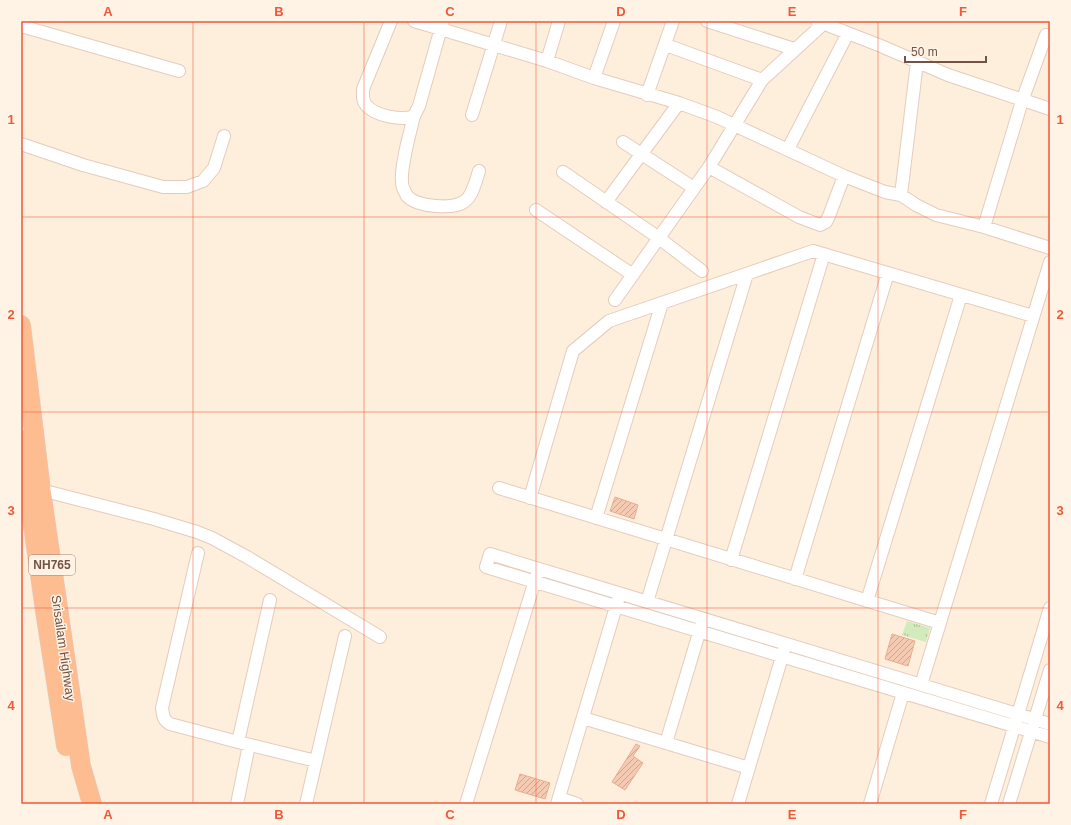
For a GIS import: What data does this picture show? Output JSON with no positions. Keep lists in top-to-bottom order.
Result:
{
  "streets": {
    "highway": ["NH765", "Srisailam Highway"]
  },
  "scale_bar": "50 m",
  "grid": {
    "columns": [
      "A",
      "B",
      "C",
      "D",
      "E",
      "F"
    ],
    "rows": [
      "1",
      "2",
      "3",
      "4"
    ]
  }
}
